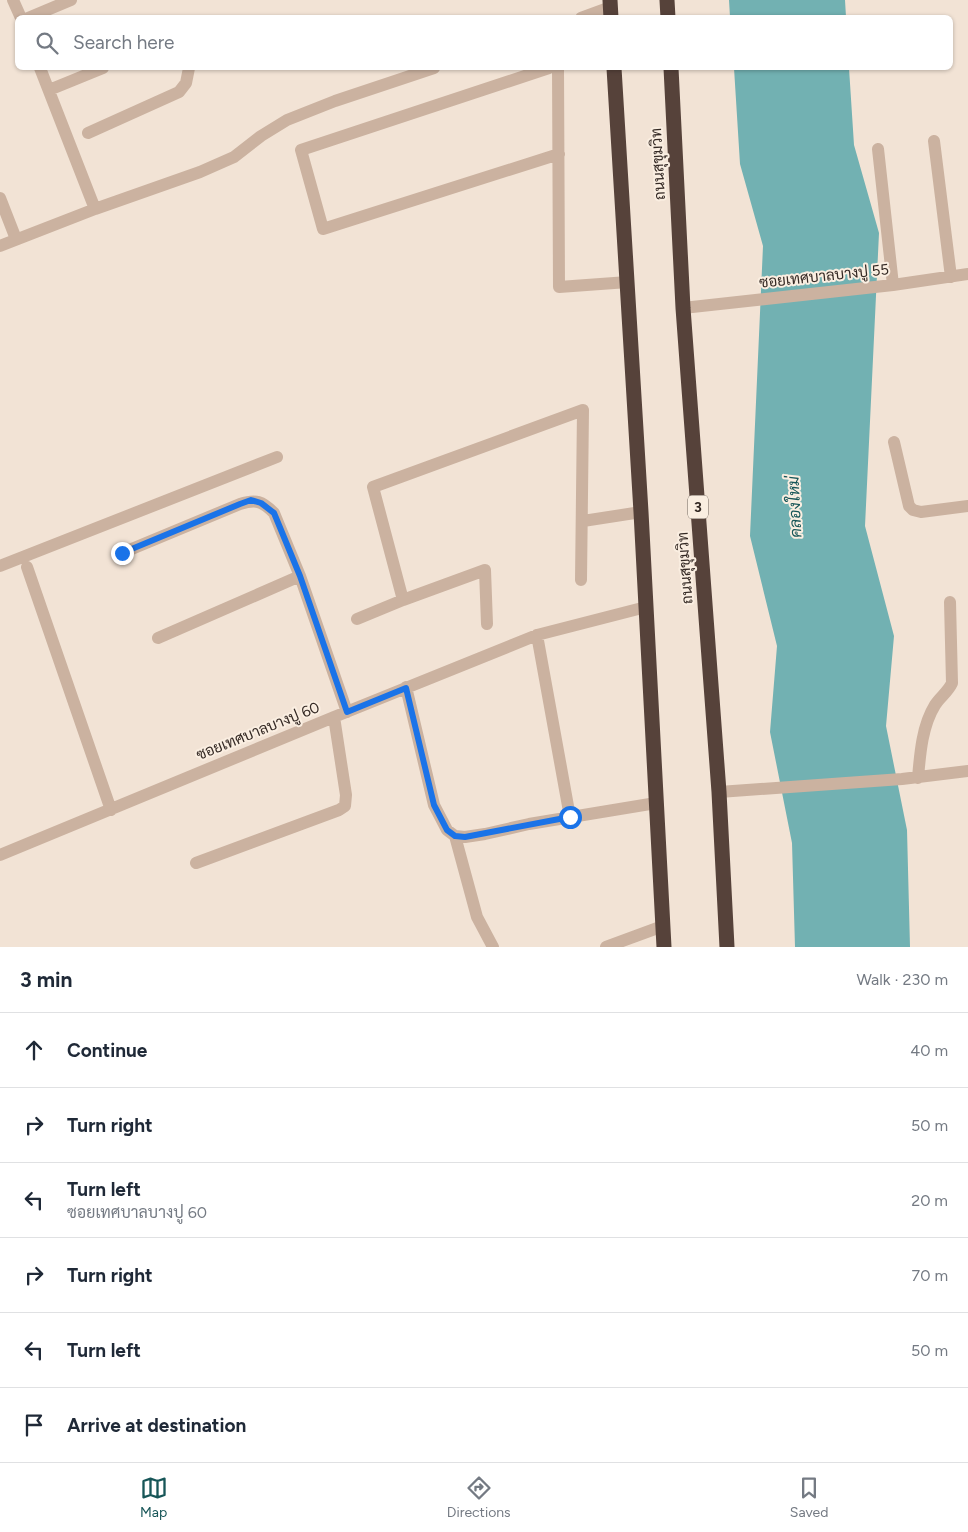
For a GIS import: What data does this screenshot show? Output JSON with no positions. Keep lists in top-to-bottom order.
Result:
{
  "streets": {
    "highway": ["ถนนสุขุมวิท", "3"],
    "street": ["ซอยเทศบาลบางปู 55", "ซอยเทศบาลบางปู 60"]
  },
  "crossings": [
    ["ถนนสุขุมวิท", "ซอยเทศบาลบางปู 55"]
  ],
  "water": ["คลองใหม่"],
  "page": {
    "search": "Search here",
    "heading": ["3 min", "Walk · 230 m"],
    "list": [
      ["Continue", "40 m"],
      ["Turn right", "50 m"],
      ["Turn left", "ซอยเทศบาลบางปู 60", "20 m"],
      ["Turn right", "70 m"],
      ["Turn left", "50 m"],
      "Arrive at destination"
    ],
    "nav": ["Map", "Directions", "Saved"]
  }
}
